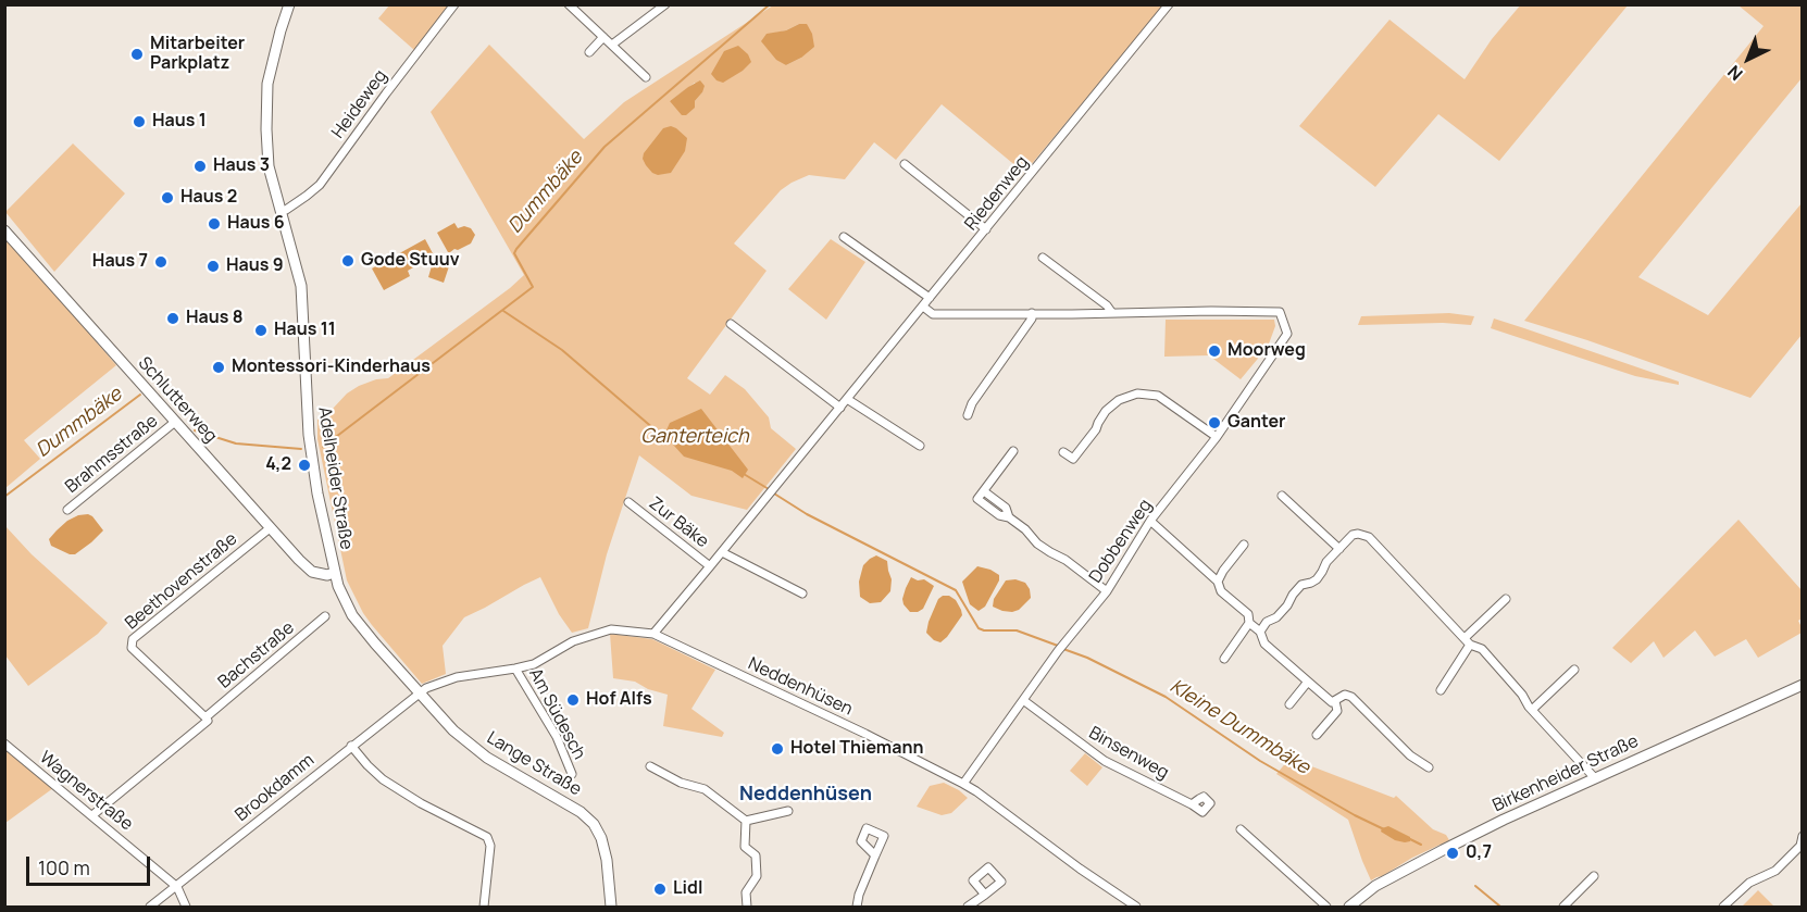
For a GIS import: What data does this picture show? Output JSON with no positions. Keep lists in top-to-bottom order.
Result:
{
  "streets": {
    "street": [
      "Heideweg",
      "Riedenweg",
      "Schlutterweg",
      "Brahmsstraße",
      "Adelheider Straße",
      "Zur Bäke",
      "Dobbenweg",
      "Beethovenstraße",
      "Bachstraße",
      "Neddenhüsen",
      "Am Südesch",
      "Binsenweg",
      "Lange Straße",
      "Birkenheider Straße",
      "Brookdamm",
      "Wagnerstraße"
    ]
  },
  "crossings": [
    ["Heideweg", "Adelheider Straße"],
    ["Riedenweg", "Zur Bäke"],
    ["Riedenweg", "Neddenhüsen"],
    ["Schlutterweg", "Brahmsstraße"],
    ["Schlutterweg", "Adelheider Straße"],
    ["Schlutterweg", "Beethovenstraße"],
    ["Schlutterweg", "Lange Straße"],
    ["Adelheider Straße", "Lange Straße"],
    ["Dobbenweg", "Neddenhüsen"],
    ["Dobbenweg", "Binsenweg"],
    ["Beethovenstraße", "Bachstraße"],
    ["Neddenhüsen", "Am Südesch"],
    ["Neddenhüsen", "Lange Straße"],
    ["Neddenhüsen", "Brookdamm"],
    ["Lange Straße", "Brookdamm"],
    ["Brookdamm", "Wagnerstraße"]
  ],
  "districts": ["Neddenhüsen"],
  "water": ["Dummbäke", "Ganterteich", "Kleine Dummbäke"],
  "places": [
    "Mitarbeiter Parkplatz",
    "Haus 1",
    "Haus 3",
    "Haus 2",
    "Haus 6",
    "Gode Stuuv",
    "Haus 7",
    "Haus 9",
    "Haus 8",
    "Haus 11",
    "Moorweg",
    "Montessori-Kinderhaus",
    "Ganter",
    "4,2",
    "Hof Alfs",
    "Hotel Thiemann",
    "0,7",
    "Lidl"
  ],
  "scale_bar": "100 m",
  "north": "bottom left"
}
